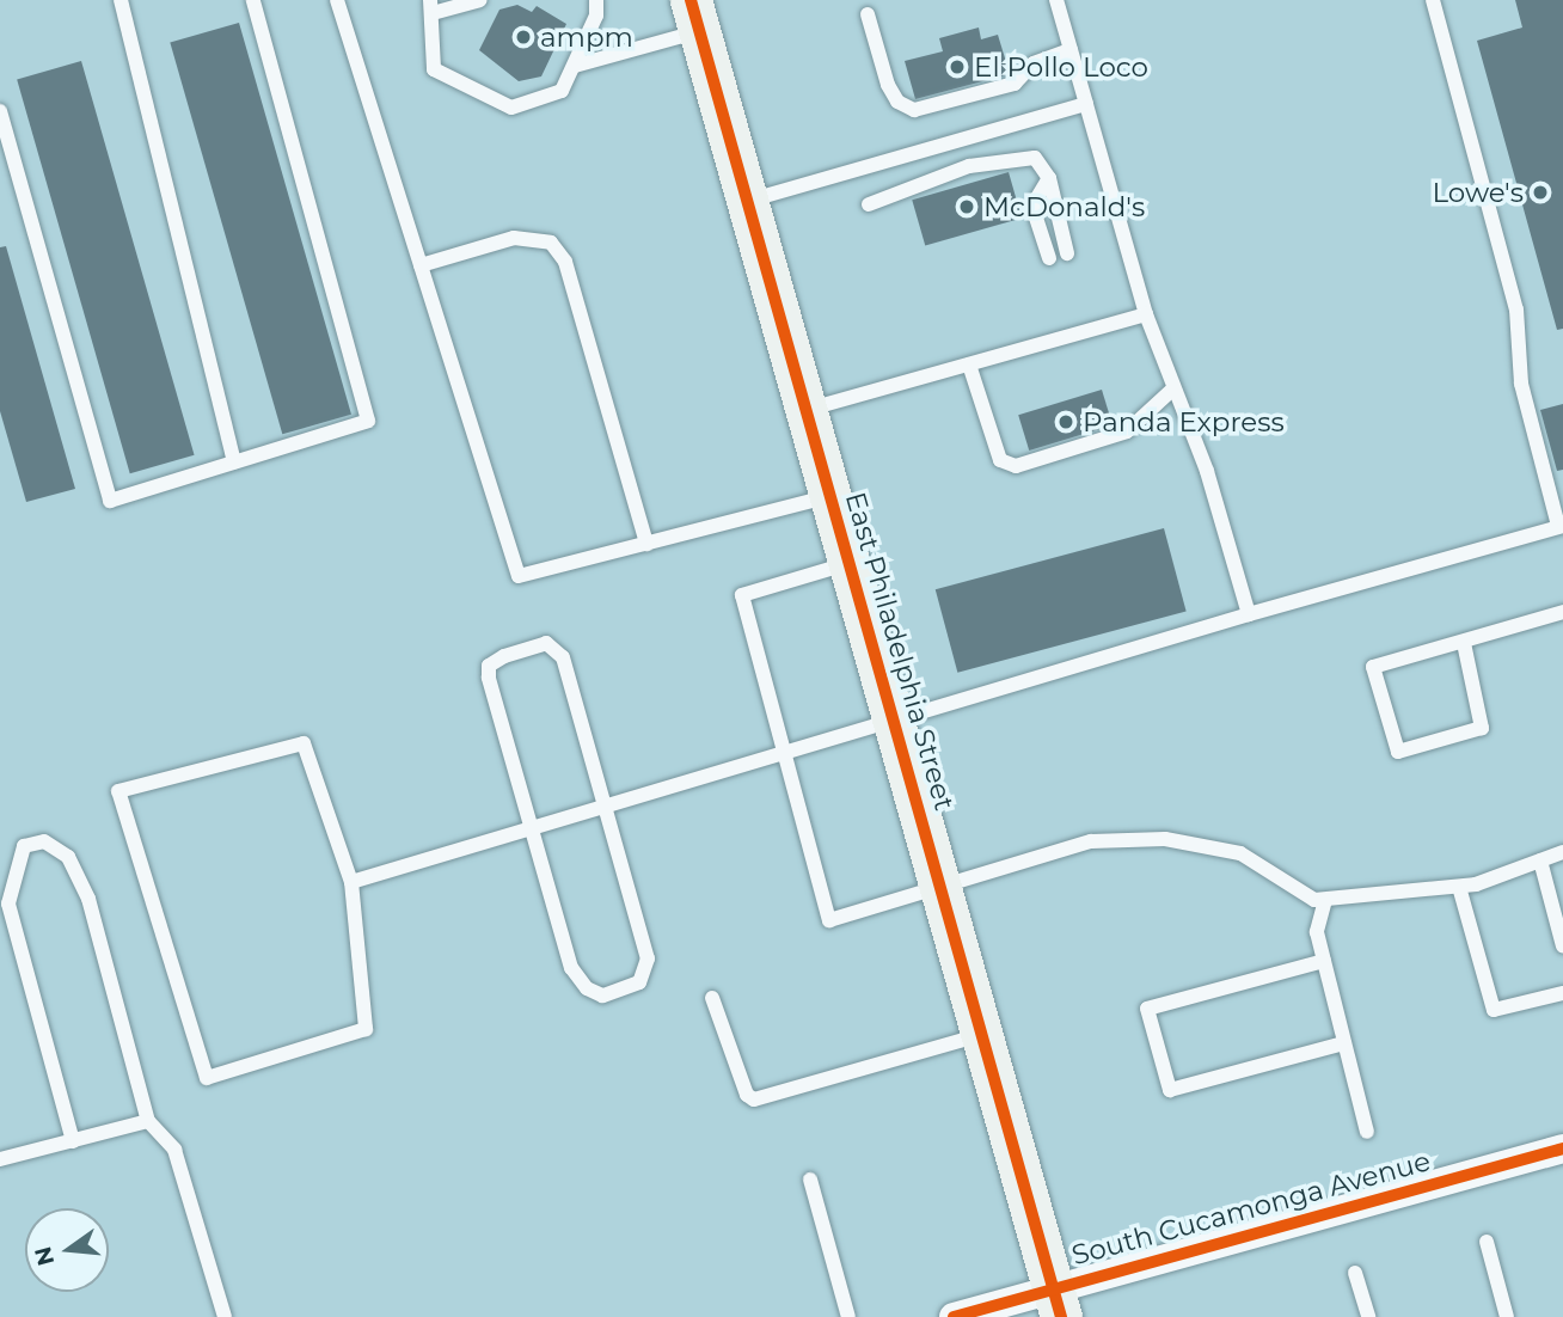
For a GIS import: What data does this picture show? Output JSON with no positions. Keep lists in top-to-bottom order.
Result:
{
  "streets": {
    "street": ["East Philadelphia Street", "South Cucamonga Avenue"]
  },
  "crossings": [
    ["East Philadelphia Street", "South Cucamonga Avenue"]
  ],
  "places": [
    "ampm",
    "El Pollo Loco",
    "Lowe's",
    "McDonald's",
    "Panda Express"
  ],
  "north": "left"
}
